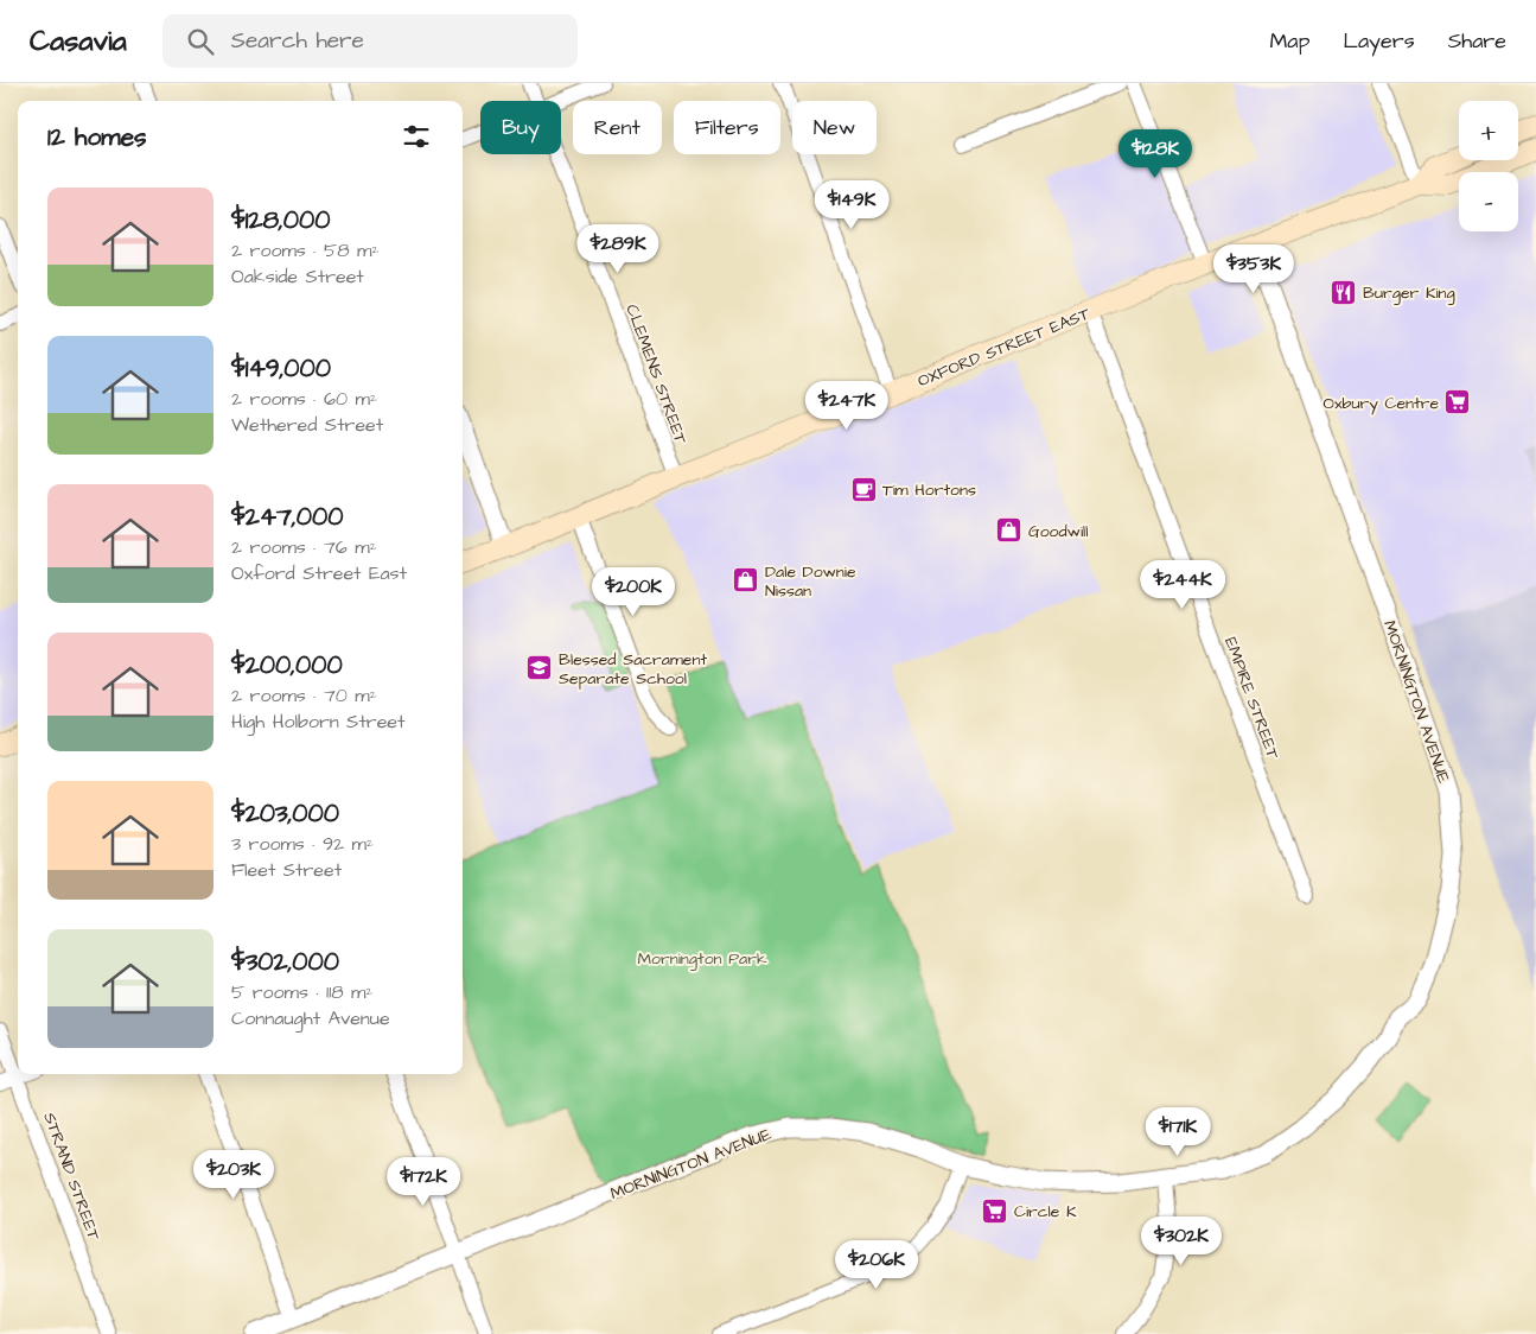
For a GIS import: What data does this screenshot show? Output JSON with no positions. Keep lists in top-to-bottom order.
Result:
{
  "streets": {
    "main road": ["OXFORD STREET EAST"],
    "street": [
      "CLEMENS STREET",
      "EMPIRE STREET",
      "MORNINGTON AVENUE",
      "STRAND STREET"
    ]
  },
  "crossings": [
    ["OXFORD STREET EAST", "CLEMENS STREET"],
    ["OXFORD STREET EAST", "EMPIRE STREET"],
    ["OXFORD STREET EAST", "MORNINGTON AVENUE"]
  ],
  "parks": ["Mornington Park"],
  "places": {
    "restaurant": ["Burger King"],
    "supermarket": ["Oxbury Centre", "Circle K"],
    "cafe": ["Tim Hortons"],
    "shop": ["Goodwill", "Dale Downie Nissan"],
    "school or university": ["Blessed Sacrament Separate School"]
  },
  "page": {
    "header": "Casavia",
    "search": "Search here",
    "nav": ["Map", "Layers", "Share"],
    "map_buttons": ["+", "−"],
    "chip": [
      "Buy",
      "Rent",
      "Filters",
      "New"
    ],
    "heading": "12 homes",
    "price": [
      "$128K",
      "$149K",
      "$289K",
      "$353K",
      "$247K",
      "$244K",
      "$200K",
      "$171K",
      "$203K",
      "$172K",
      "$302K",
      "$206K"
    ],
    "list": [
      {
        "name": "$128,000",
        "note": "2 rooms · 58 m² · Oakside Street"
      },
      {
        "name": "$149,000",
        "note": "2 rooms · 60 m² · Wethered Street"
      },
      {
        "name": "$247,000",
        "note": "2 rooms · 76 m² · Oxford Street East"
      },
      {
        "name": "$200,000",
        "note": "2 rooms · 70 m² · High Holborn Street"
      },
      {
        "name": "$203,000",
        "note": "3 rooms · 92 m² · Fleet Street"
      },
      {
        "name": "$302,000",
        "note": "5 rooms · 118 m² · Connaught Avenue"
      }
    ]
  }
}
